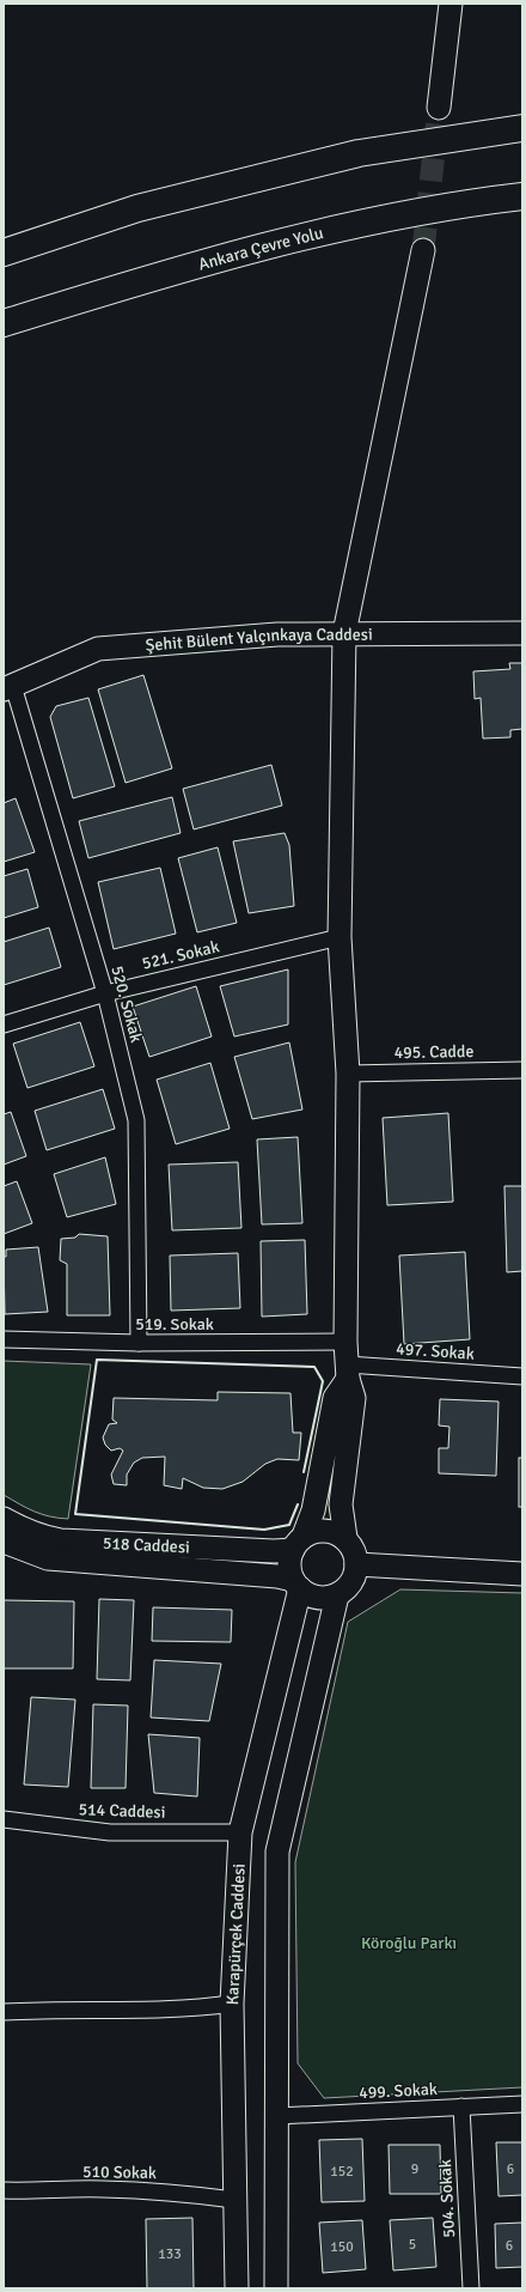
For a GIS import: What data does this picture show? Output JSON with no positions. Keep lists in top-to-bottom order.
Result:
{
  "streets": {
    "highway": ["Ankara Çevre Yolu"],
    "main road": ["Şehit Bülent Yalçınkaya Caddesi", "518 Caddesi", "Karapürçek Caddesi"],
    "street": [
      "521. Sokak",
      "520. Sokak",
      "495. Cadde",
      "519. Sokak",
      "497. Sokak",
      "514 Caddesi",
      "499. Sokak",
      "510 Sokak",
      "504. Sokak"
    ]
  },
  "crossings": [
    ["Şehit Bülent Yalçınkaya Caddesi", "520. Sokak"],
    ["521. Sokak", "520. Sokak"],
    ["520. Sokak", "519. Sokak"],
    ["519. Sokak", "497. Sokak"],
    ["518 Caddesi", "Karapürçek Caddesi"],
    ["514 Caddesi", "Karapürçek Caddesi"],
    ["Karapürçek Caddesi", "510 Sokak"],
    ["499. Sokak", "504. Sokak"]
  ],
  "parks": ["Köroğlu Parkı"],
  "house_numbers": [
    "9",
    "6",
    "152",
    "5",
    "6",
    "150",
    "133"
  ]
}
